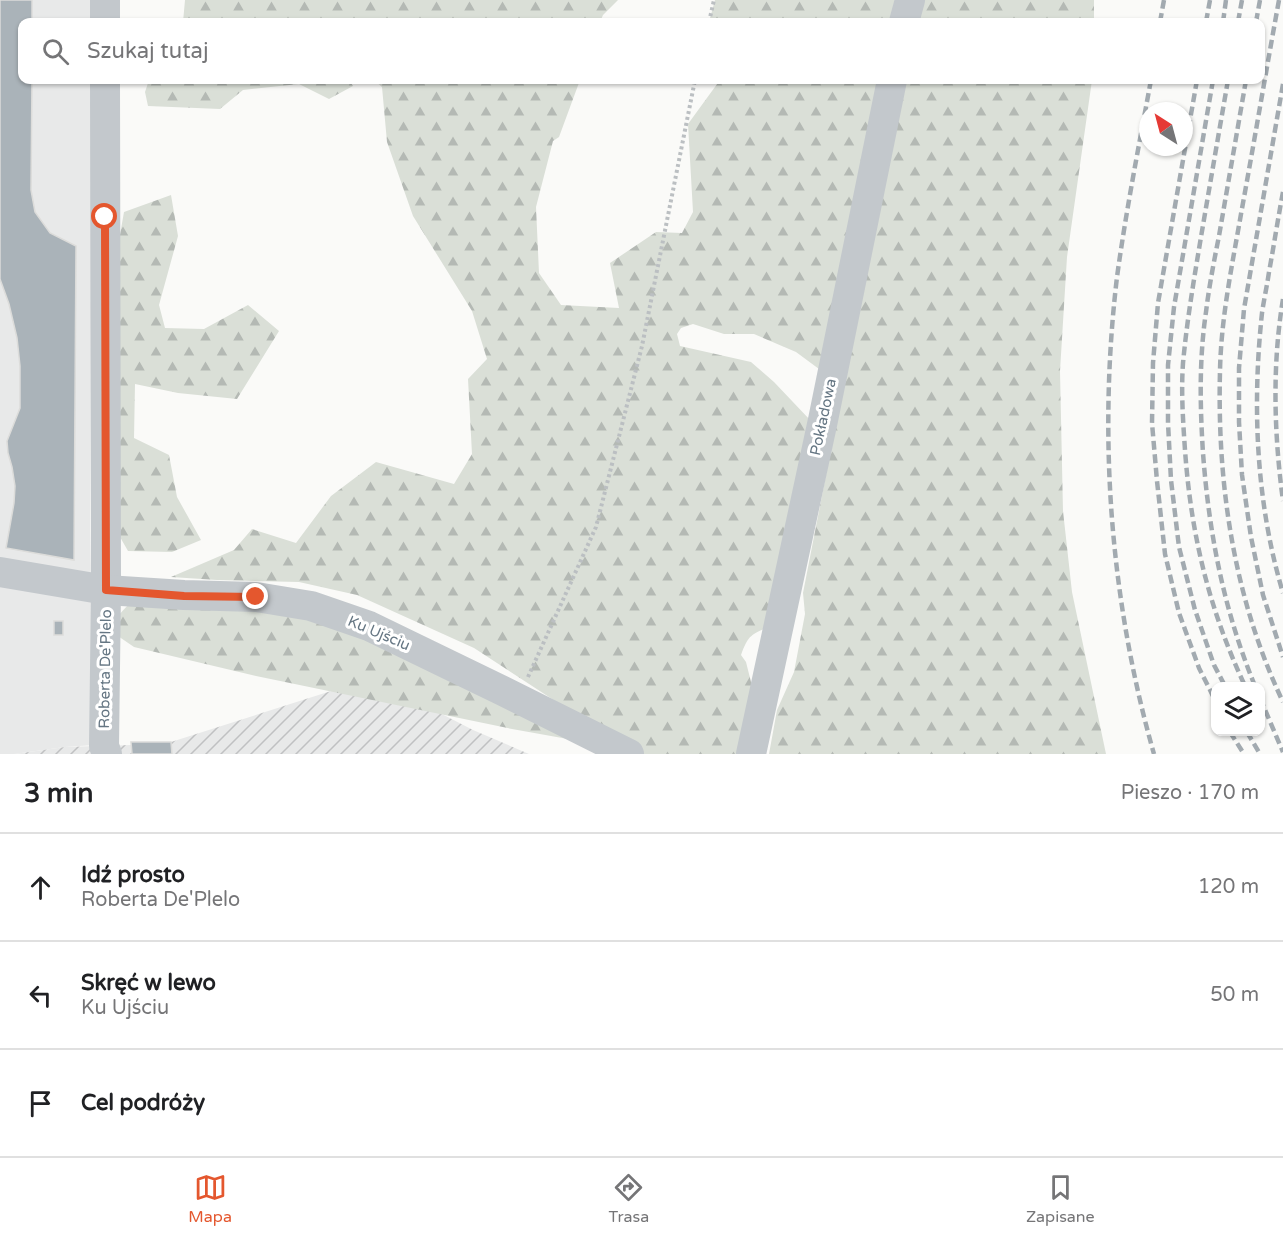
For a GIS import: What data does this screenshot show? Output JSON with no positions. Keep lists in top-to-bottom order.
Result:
{
  "streets": {
    "street": ["Pokładowa", "Ku Ujściu", "Roberta De'Plelo"]
  },
  "crossings": [
    ["Ku Ujściu", "Roberta De'Plelo"]
  ],
  "north": "top left",
  "page": {
    "search": "Szukaj tutaj",
    "heading": ["3 min", "Pieszo · 170 m"],
    "list": [
      ["Idź prosto", "Roberta De'Plelo", "120 m"],
      ["Skręć w lewo", "Ku Ujściu", "50 m"],
      "Cel podróży"
    ],
    "nav": ["Mapa", "Trasa", "Zapisane"]
  }
}
